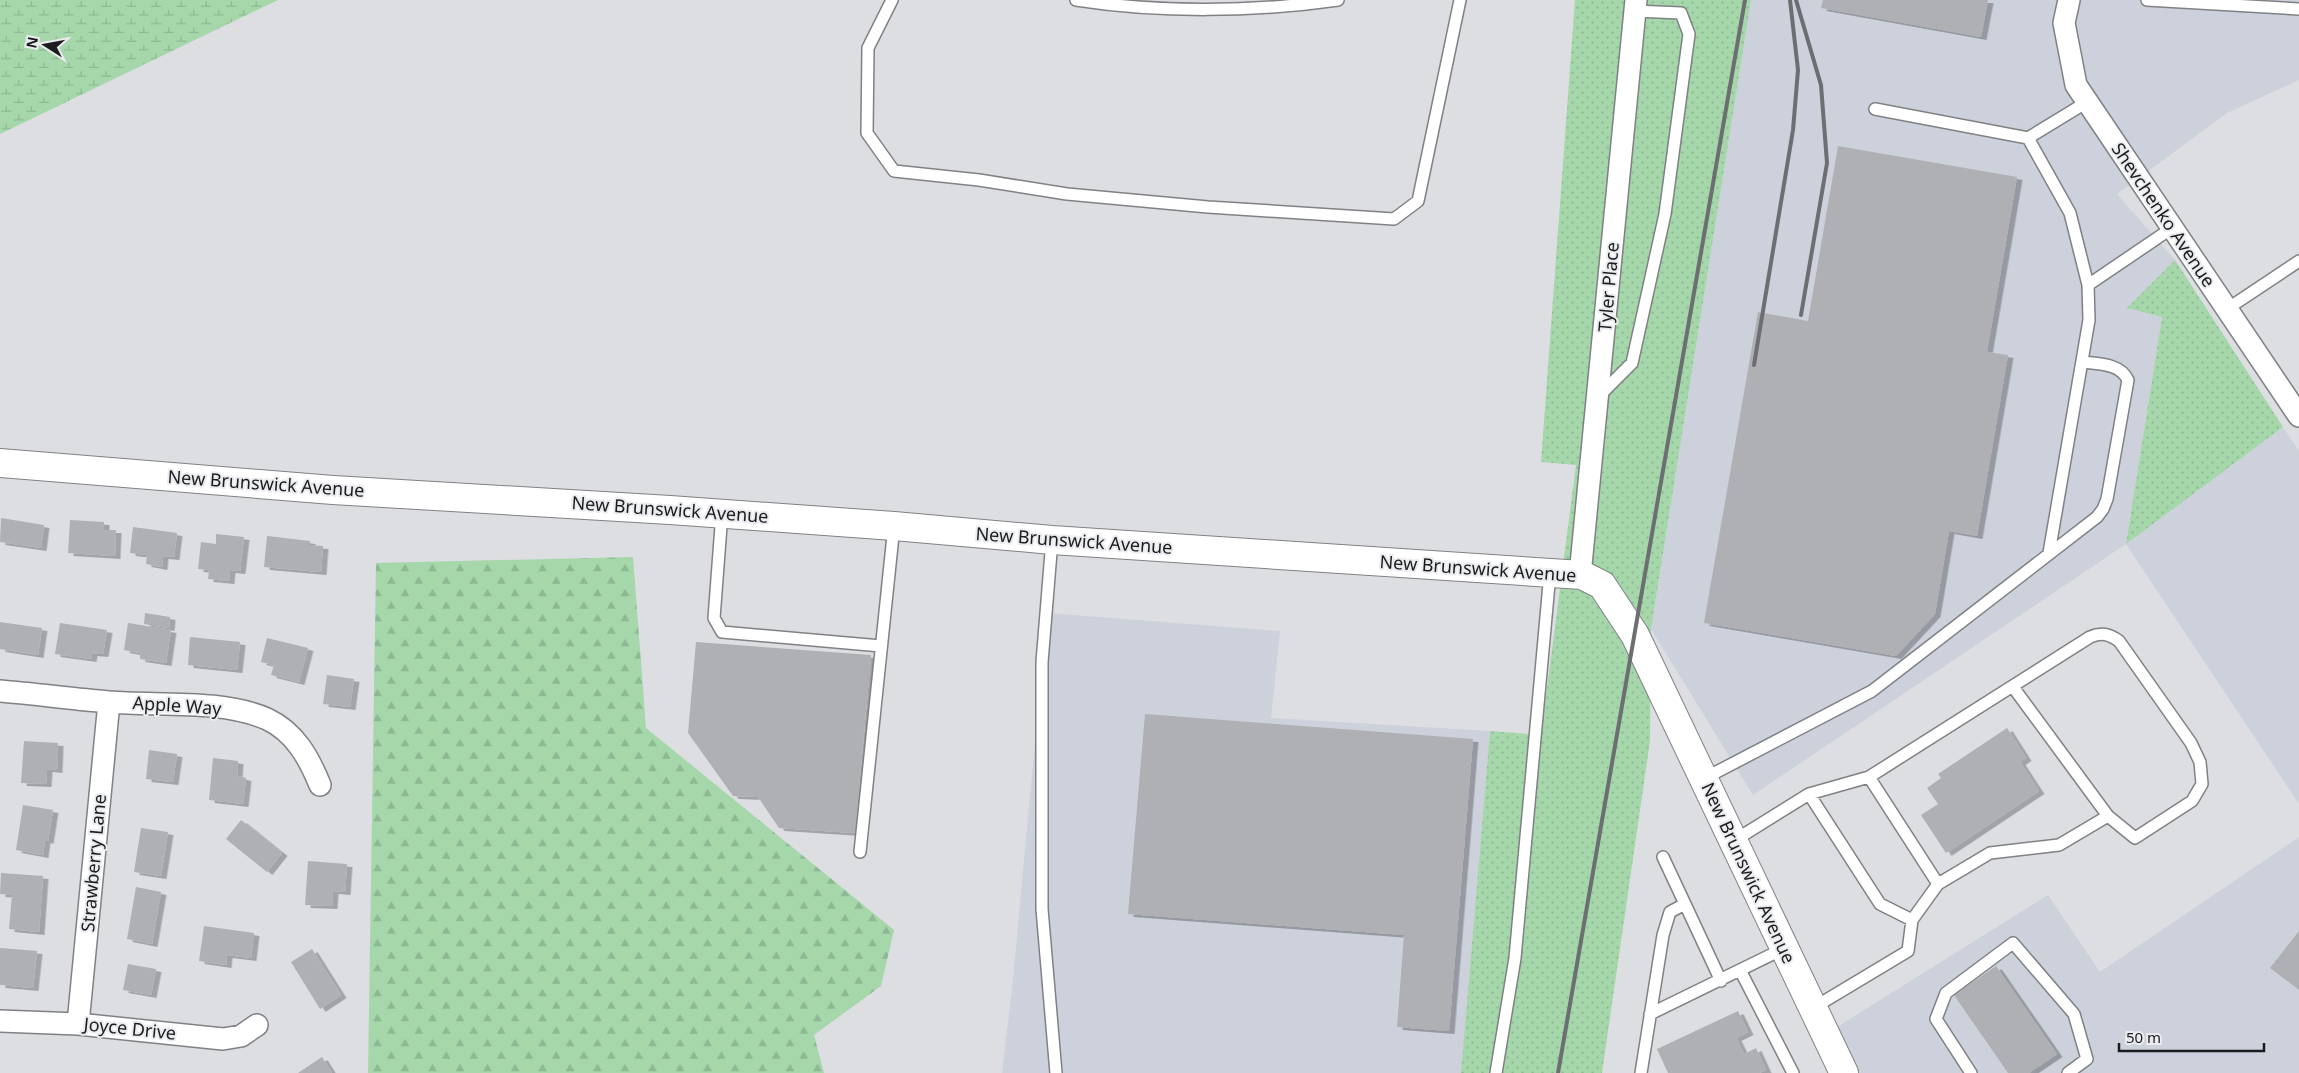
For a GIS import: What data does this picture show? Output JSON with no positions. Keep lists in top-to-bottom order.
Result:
{
  "streets": {
    "street": [
      "Shevchenko Avenue",
      "Tyler Place",
      "New Brunswick Avenue",
      "Apple Way",
      "Strawberry Lane",
      "Joyce Drive"
    ]
  },
  "crossings": [
    ["Tyler Place", "New Brunswick Avenue"],
    ["Apple Way", "Strawberry Lane"],
    ["Strawberry Lane", "Joyce Drive"]
  ],
  "scale_bar": "50 m",
  "north": "left"
}
